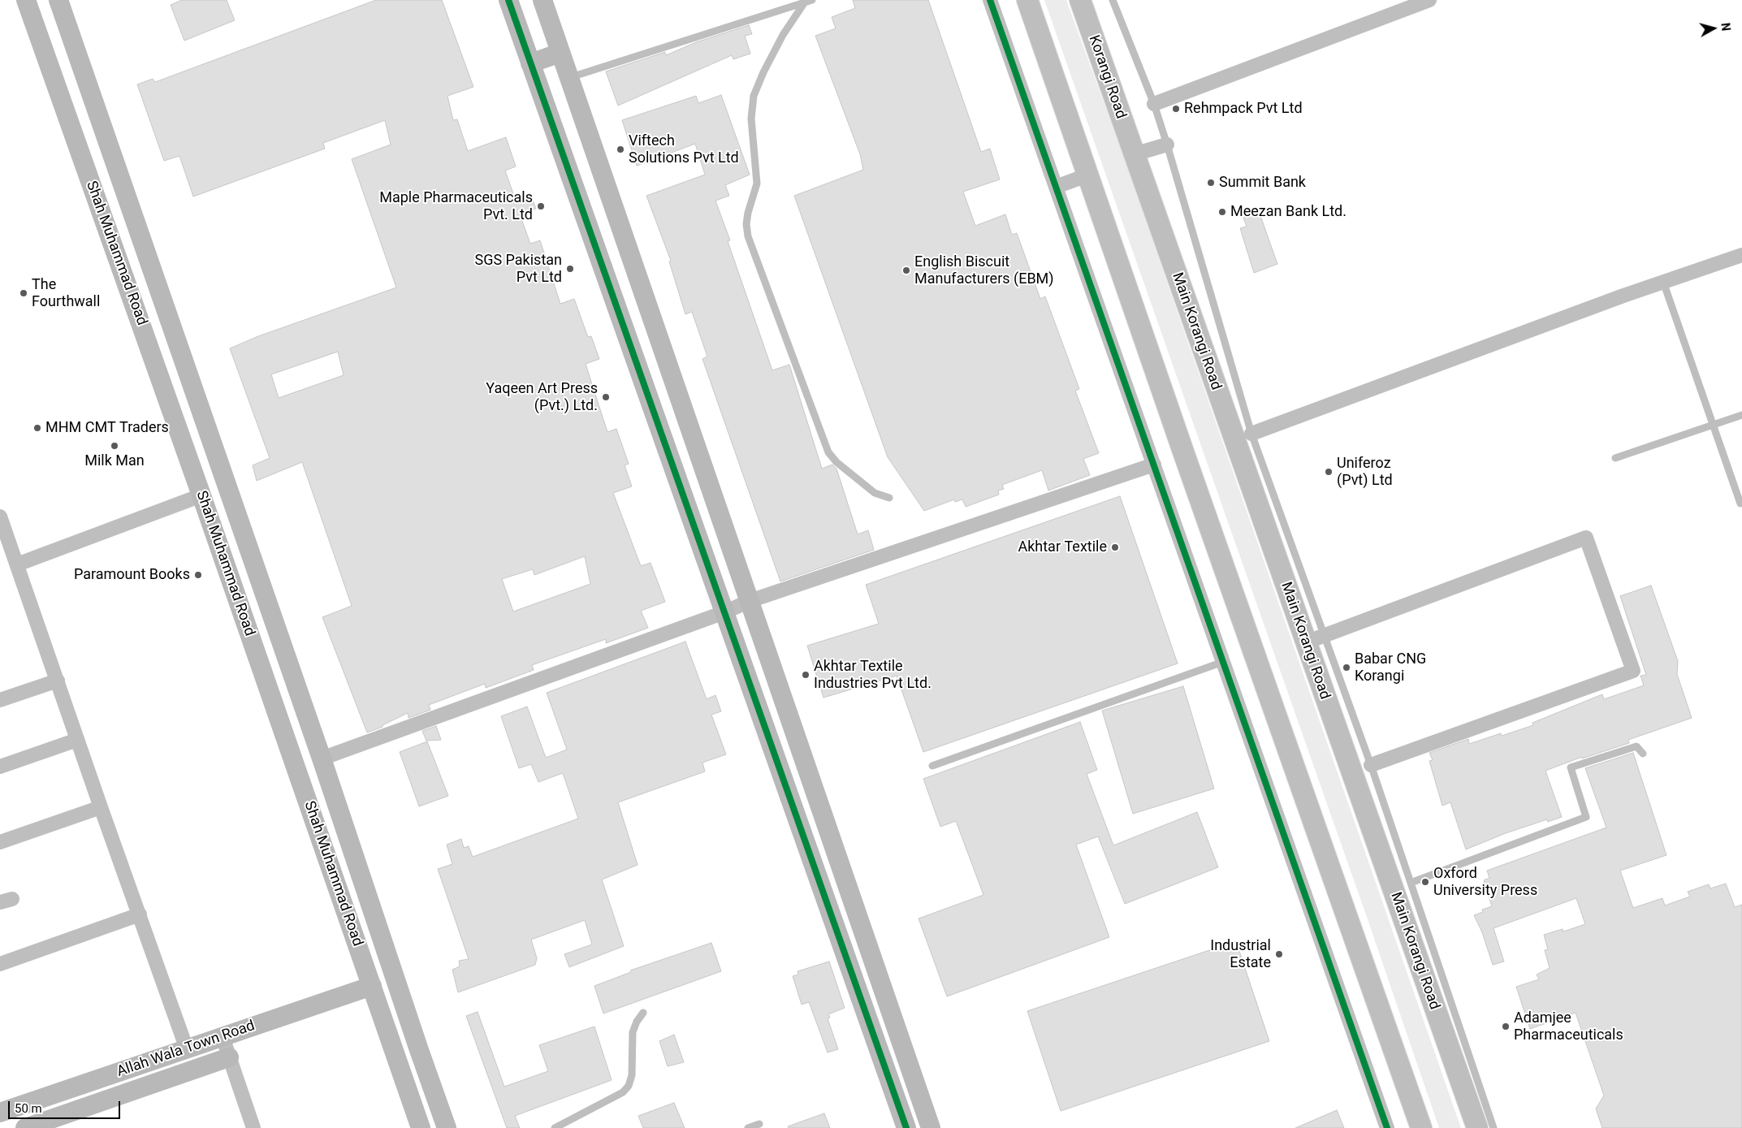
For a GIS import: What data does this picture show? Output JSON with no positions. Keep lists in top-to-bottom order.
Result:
{
  "streets": {
    "main road": [
      "Korangi Road",
      "Shah Muhammad Road",
      "Main Korangi Road",
      "Allah Wala Town Road"
    ]
  },
  "crossings": [
    ["Korangi Road", "Main Korangi Road"],
    ["Shah Muhammad Road", "Allah Wala Town Road"]
  ],
  "places": [
    "Rehmpack Pvt Ltd",
    "Viftech Solutions Pvt Ltd",
    "Summit Bank",
    "Maple Pharmaceuticals Pvt. Ltd",
    "Meezan Bank Ltd.",
    "SGS Pakistan Pvt Ltd",
    "English Biscuit Manufacturers (EBM)",
    "The Fourthwall",
    "Yaqeen Art Press (Pvt.) Ltd.",
    "MHM CMT Traders",
    "Milk Man",
    "Uniferoz (Pvt) Ltd",
    "Akhtar Textile",
    "Paramount Books",
    "Babar CNG Korangi",
    "Akhtar Textile Industries Pvt Ltd.",
    "Oxford University Press",
    "Industrial Estate",
    "Adamjee Pharmaceuticals"
  ],
  "scale_bar": "50 m",
  "north": "right"
}
